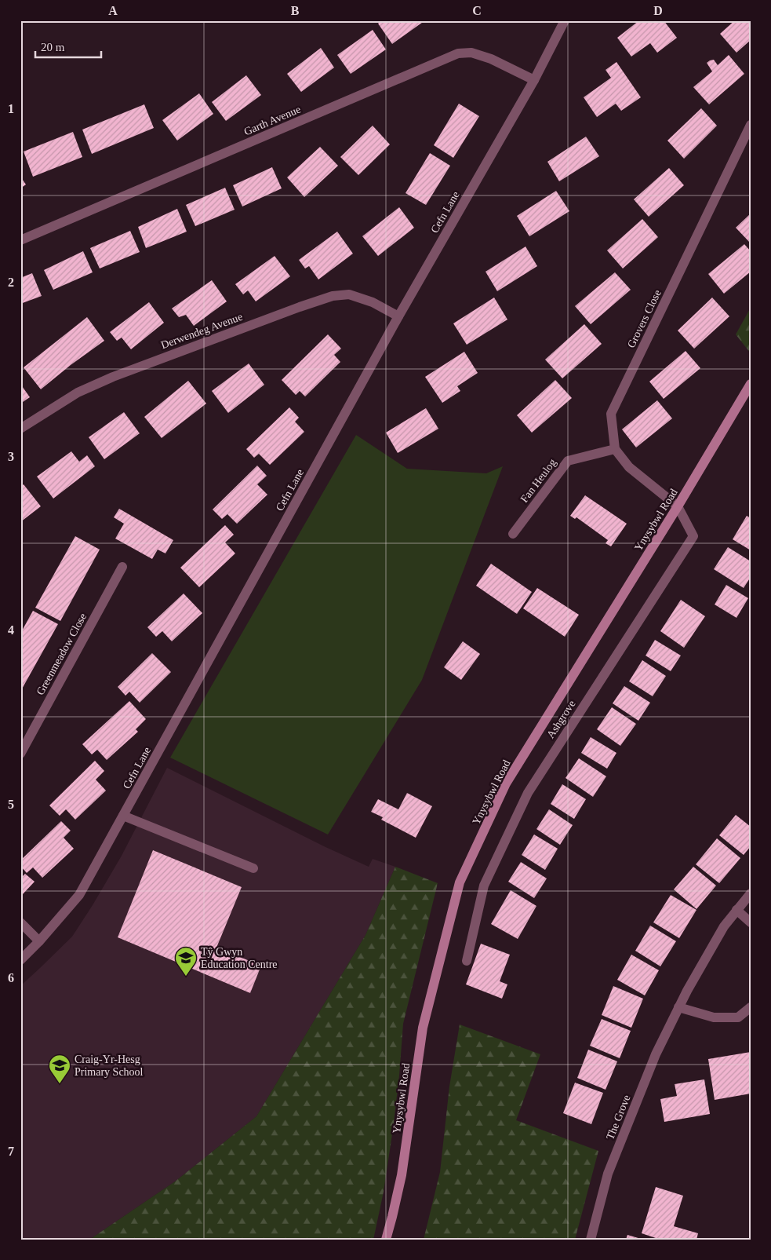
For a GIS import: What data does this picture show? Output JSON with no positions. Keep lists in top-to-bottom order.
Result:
{
  "streets": {
    "main road": ["Ynysybwl Road"],
    "street": [
      "Garth Avenue",
      "Cefn Lane",
      "Grovers Close",
      "Derwendeg Avenue",
      "Fan Heulog",
      "Greenmeadow Close",
      "Ashgrove",
      "The Grove"
    ]
  },
  "crossings": [
    ["Garth Avenue", "Cefn Lane"],
    ["Cefn Lane", "Derwendeg Avenue"],
    ["Grovers Close", "Fan Heulog"],
    ["Ynysybwl Road", "Ashgrove"]
  ],
  "places": {
    "school or university": ["Tŷ Gwyn Education Centre", "Craig-Yr-Hesg Primary School"]
  },
  "scale_bar": "20 m",
  "grid": {
    "columns": [
      "A",
      "B",
      "C",
      "D"
    ],
    "rows": [
      "1",
      "2",
      "3",
      "4",
      "5",
      "6",
      "7"
    ]
  }
}
